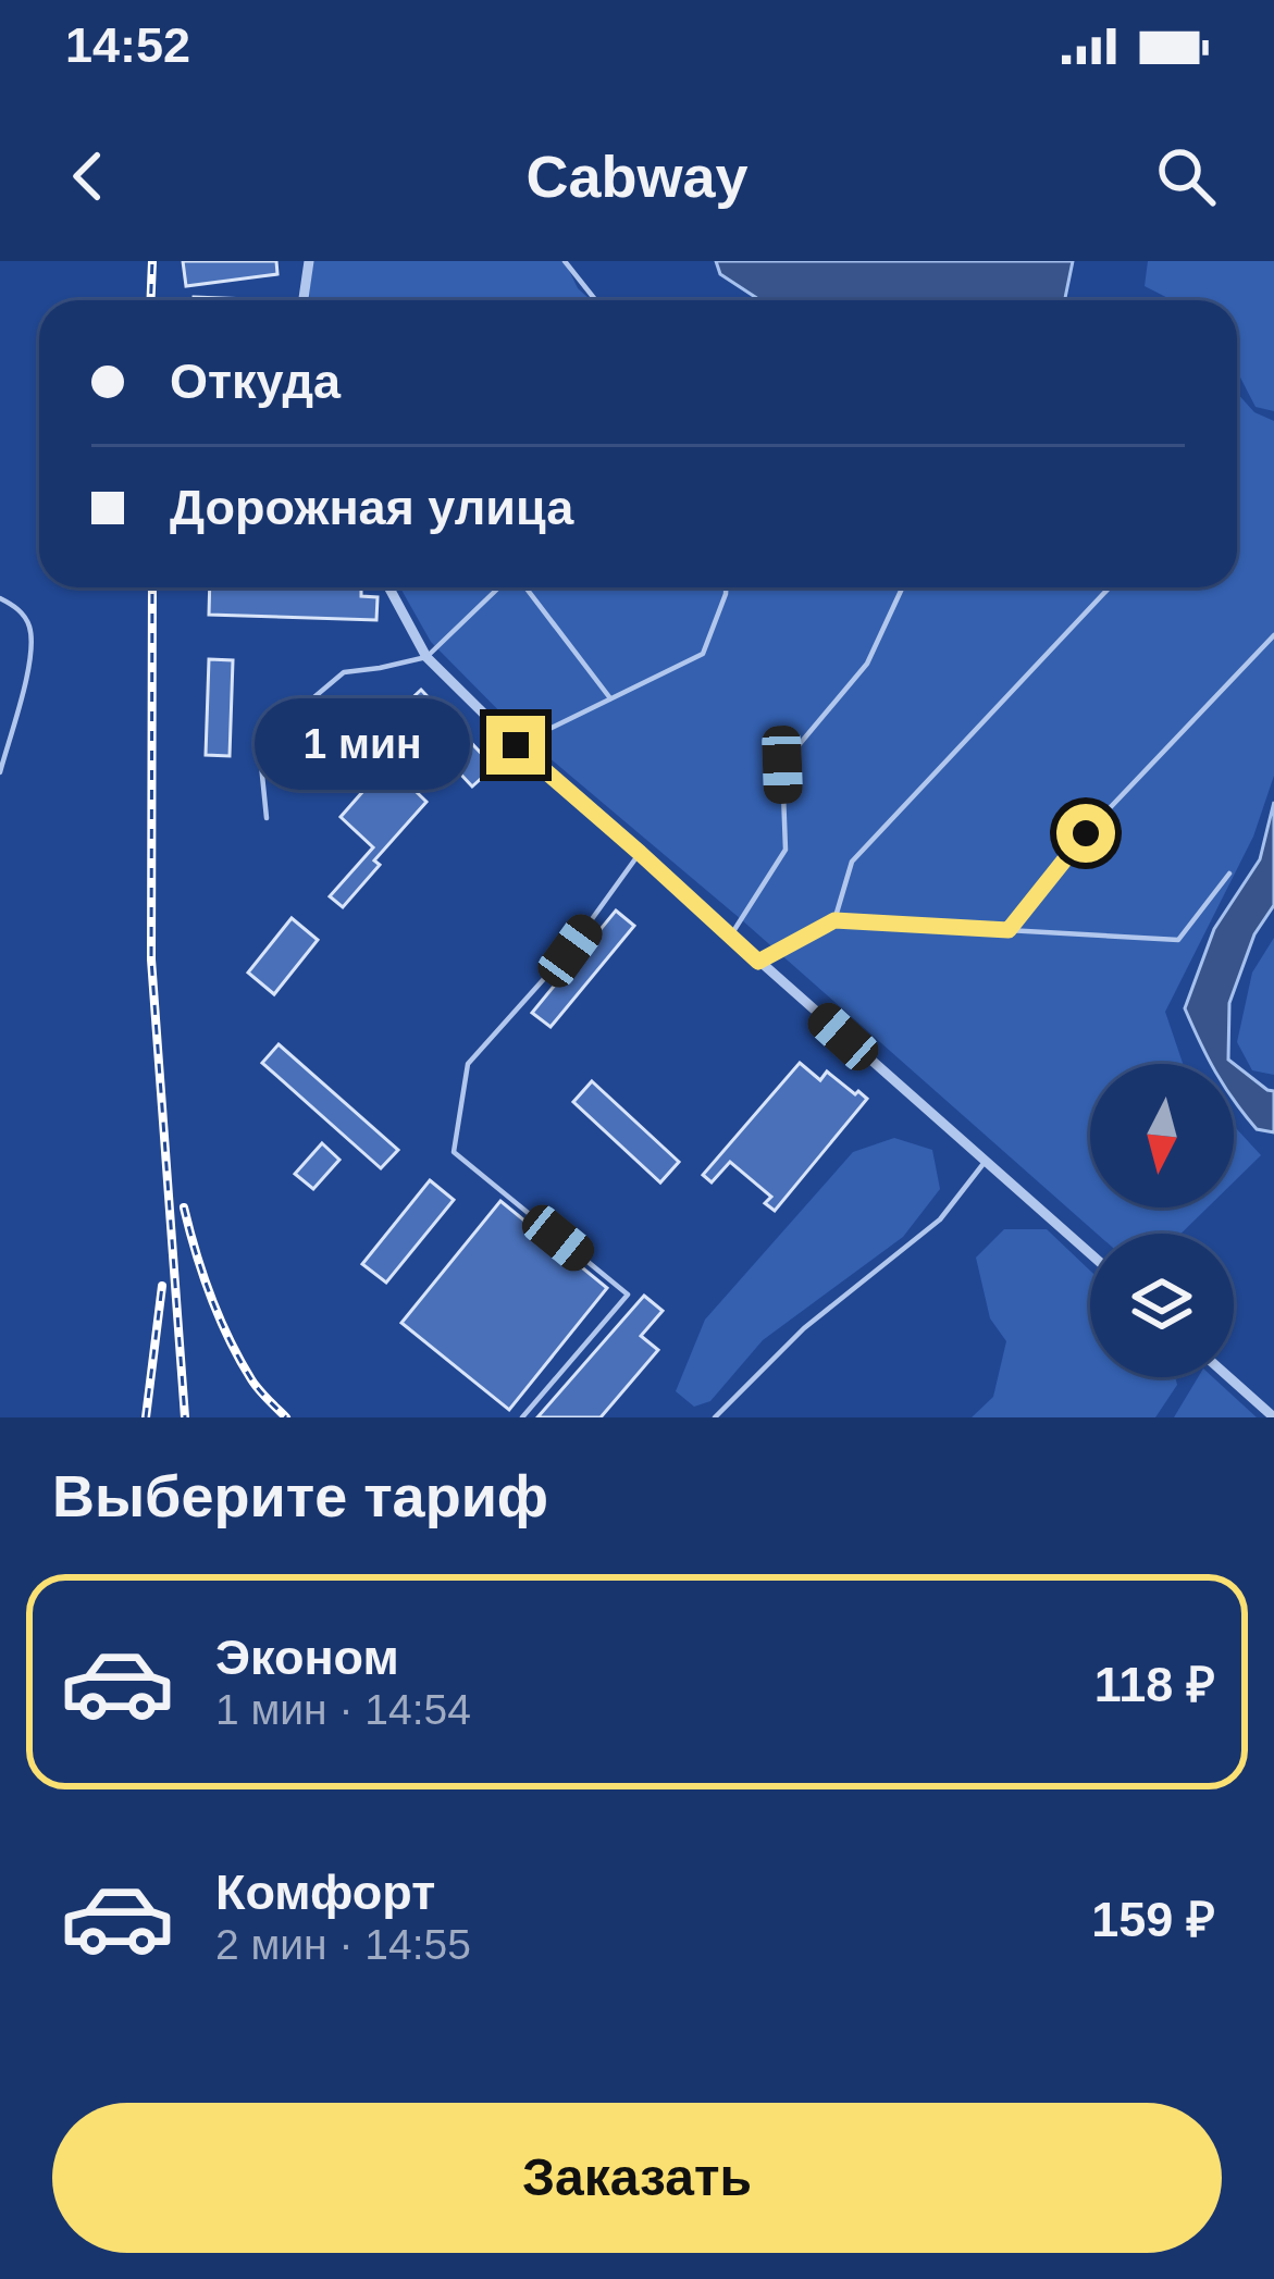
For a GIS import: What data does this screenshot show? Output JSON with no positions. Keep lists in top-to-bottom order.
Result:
{
  "north": "bottom",
  "page": {
    "status": "14:52",
    "header": "Cabway",
    "banner": ["Откуда", "Дорожная улица"],
    "bubble": "1 мин",
    "heading": "Выберите тариф",
    "list": [
      {
        "name": "Эконом",
        "note": "1 мин · 14:54",
        "value": "118 ₽"
      },
      {
        "name": "Комфорт",
        "note": "2 мин · 14:55",
        "value": "159 ₽"
      }
    ],
    "buttons": "Заказать"
  }
}
